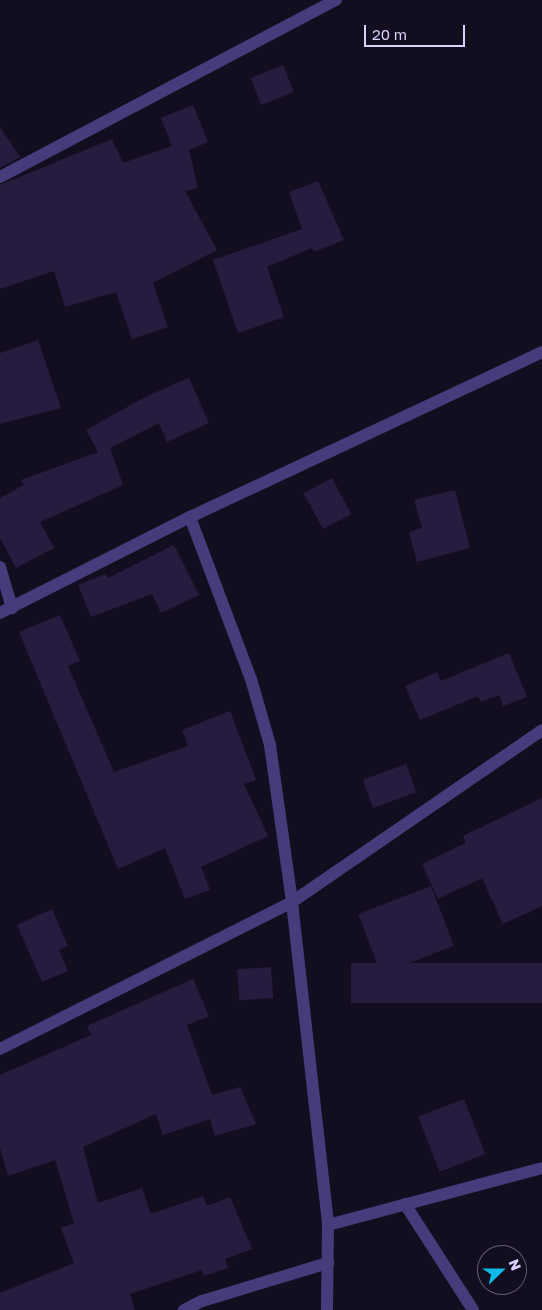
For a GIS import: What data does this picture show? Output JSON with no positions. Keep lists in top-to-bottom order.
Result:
{
  "scale_bar": "20 m",
  "north": "right"
}
